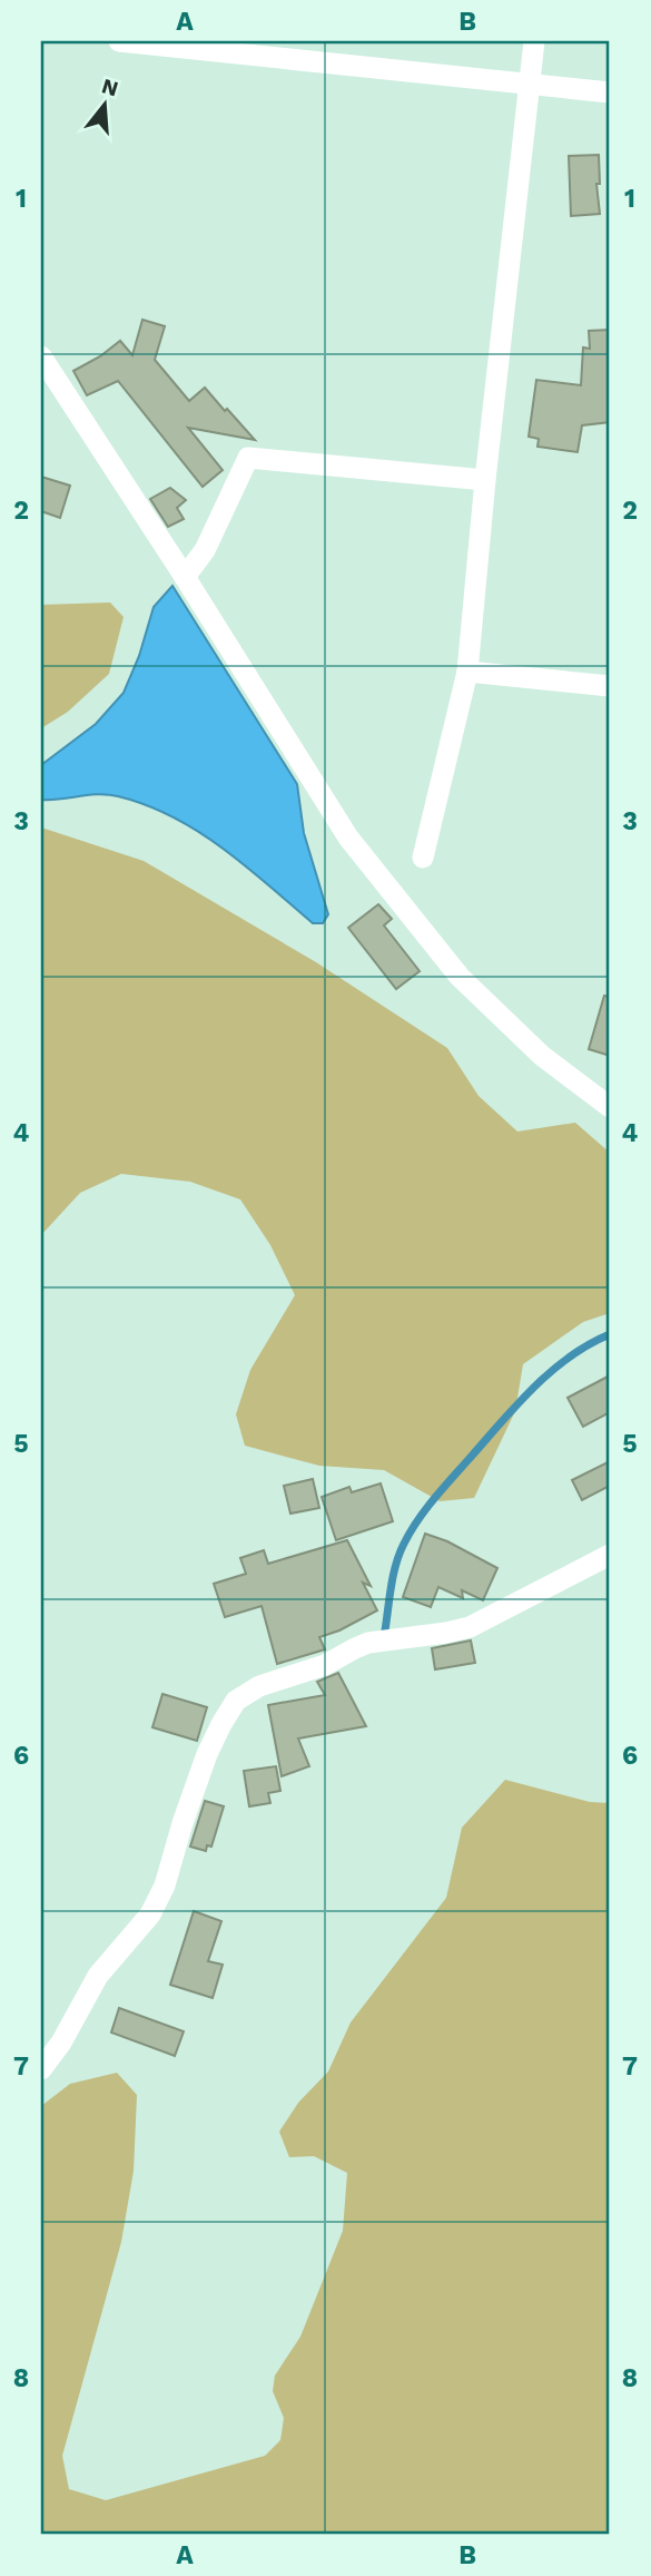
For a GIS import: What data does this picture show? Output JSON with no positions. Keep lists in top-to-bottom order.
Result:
{
  "north": "top",
  "grid": {
    "columns": ["A", "B"],
    "rows": [
      "1",
      "2",
      "3",
      "4",
      "5",
      "6",
      "7",
      "8"
    ]
  }
}
